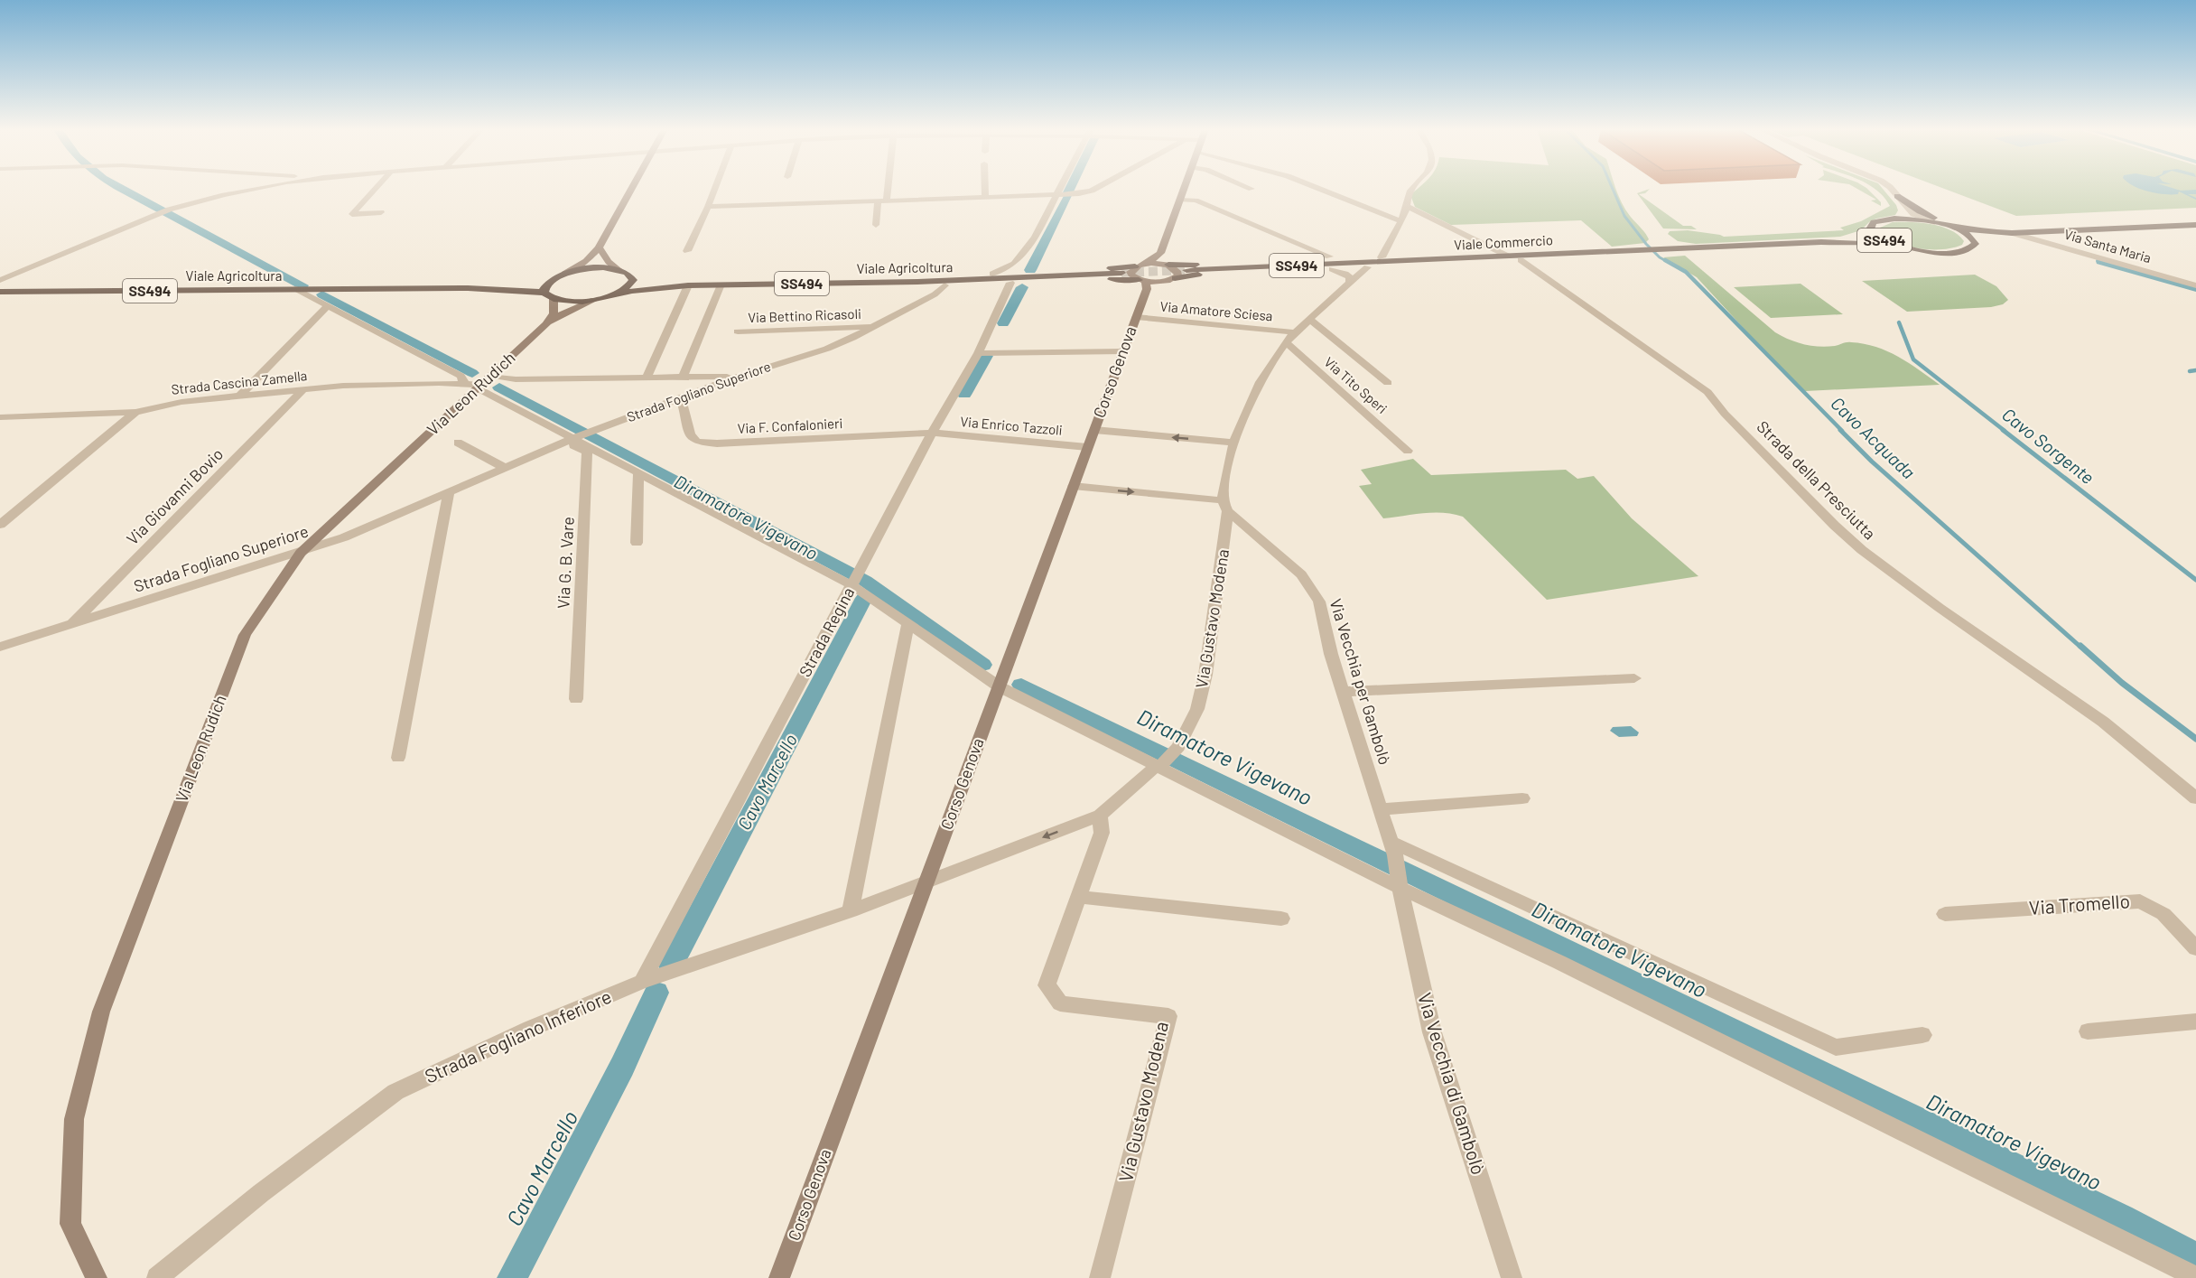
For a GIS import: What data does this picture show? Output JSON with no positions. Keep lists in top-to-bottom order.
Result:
{
  "streets": {
    "main road": [
      "SS494",
      "Viale Commercio",
      "Viale Agricoltura",
      "Corso Genova",
      "Via Leon Rudich"
    ],
    "street": [
      "Via Santa Maria",
      "Via Amatore Sciesa",
      "Via Bettino Ricasoli",
      "Strada Cascina Zamella",
      "Via Tito Speri",
      "Strada Fogliano Superiore",
      "Via F. Confalonieri",
      "Via Enrico Tazzoli",
      "Strada della Presciutta",
      "Via Giovanni Bovio",
      "Via G. B. Vare",
      "Via Gustavo Modena",
      "Strada Regina",
      "Via Vecchia per Gambolò",
      "Via Tromello",
      "Strada Fogliano Inferiore",
      "Via Vecchia di Gambolò"
    ]
  },
  "crossings": [
    ["SS494", "Viale Commercio"],
    ["SS494", "Via Santa Maria"],
    ["SS494", "Strada della Presciutta"],
    ["Viale Commercio", "Strada della Presciutta"],
    ["Viale Agricoltura", "Via Leon Rudich"],
    ["Via Amatore Sciesa", "Corso Genova"],
    ["Via Bettino Ricasoli", "Strada Fogliano Superiore"],
    ["Corso Genova", "Via Enrico Tazzoli"],
    ["Corso Genova", "Via Gustavo Modena"],
    ["Corso Genova", "Strada Fogliano Inferiore"],
    ["Strada Cascina Zamella", "Via Leon Rudich"],
    ["Strada Cascina Zamella", "Via Giovanni Bovio"],
    ["Strada Fogliano Superiore", "Via Leon Rudich"],
    ["Strada Fogliano Superiore", "Via F. Confalonieri"],
    ["Strada Fogliano Superiore", "Via Giovanni Bovio"],
    ["Strada Fogliano Superiore", "Via G. B. Vare"],
    ["Via F. Confalonieri", "Via Enrico Tazzoli"],
    ["Via F. Confalonieri", "Strada Regina"],
    ["Via Enrico Tazzoli", "Strada Regina"],
    ["Via Gustavo Modena", "Via Vecchia per Gambolò"],
    ["Via Gustavo Modena", "Strada Fogliano Inferiore"],
    ["Strada Regina", "Strada Fogliano Inferiore"],
    ["Via Vecchia per Gambolò", "Via Vecchia di Gambolò"]
  ],
  "water": [
    "Cavo Acquada",
    "Cavo Sorgente",
    "Diramatore Vigevano",
    "Cavo Marcello"
  ]
}
